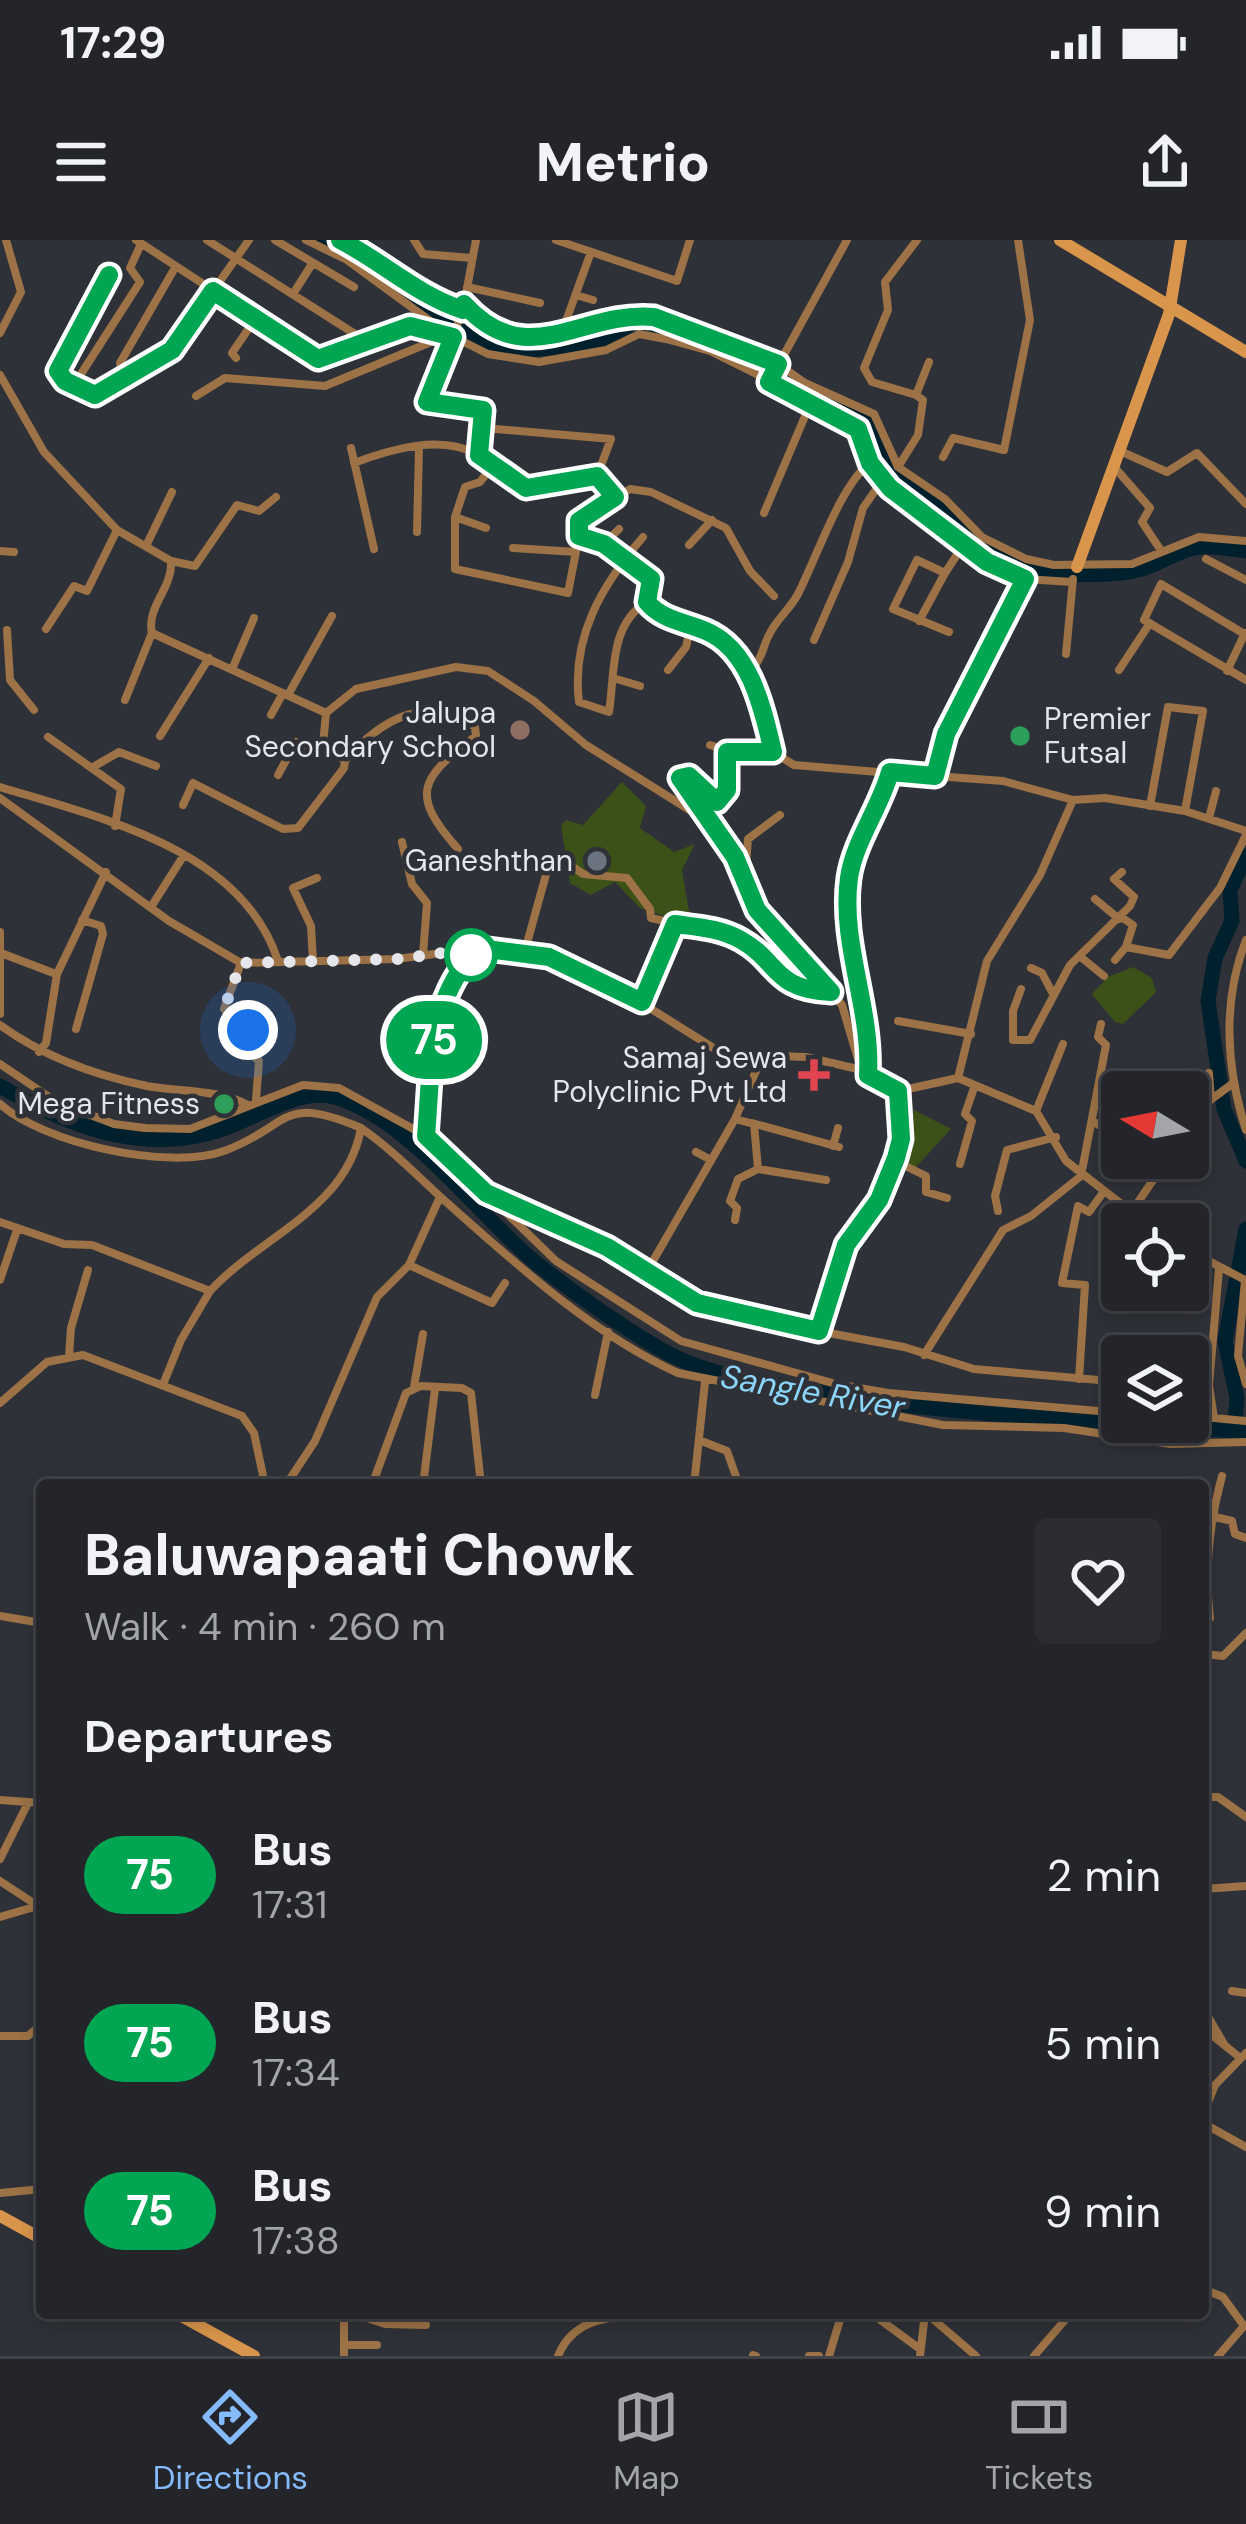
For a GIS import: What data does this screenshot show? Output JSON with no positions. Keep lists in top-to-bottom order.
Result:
{
  "water": ["Sangle River"],
  "places": {
    "other": [
      "Jalupa Secondary School",
      "Premier Futsal",
      "Ganeshthan",
      "Mega Fitness"
    ],
    "health": ["Samaj Sewa Polyclinic Pvt Ltd"]
  },
  "lines": ["bus line 75"],
  "north": "left",
  "page": {
    "status": "17:29",
    "header": "Metrio",
    "on_map": "75",
    "heading": [
      ["Baluwapaati Chowk", "Walk · 4 min · 260 m"],
      "Departures"
    ],
    "list": [
      {
        "mark": "75",
        "name": "Bus",
        "note": "17:31",
        "value": "2 min"
      },
      {
        "mark": "75",
        "name": "Bus",
        "note": "17:34",
        "value": "5 min"
      },
      {
        "mark": "75",
        "name": "Bus",
        "note": "17:38",
        "value": "9 min"
      }
    ],
    "tabs": ["Directions", "Map", "Tickets"]
  }
}
